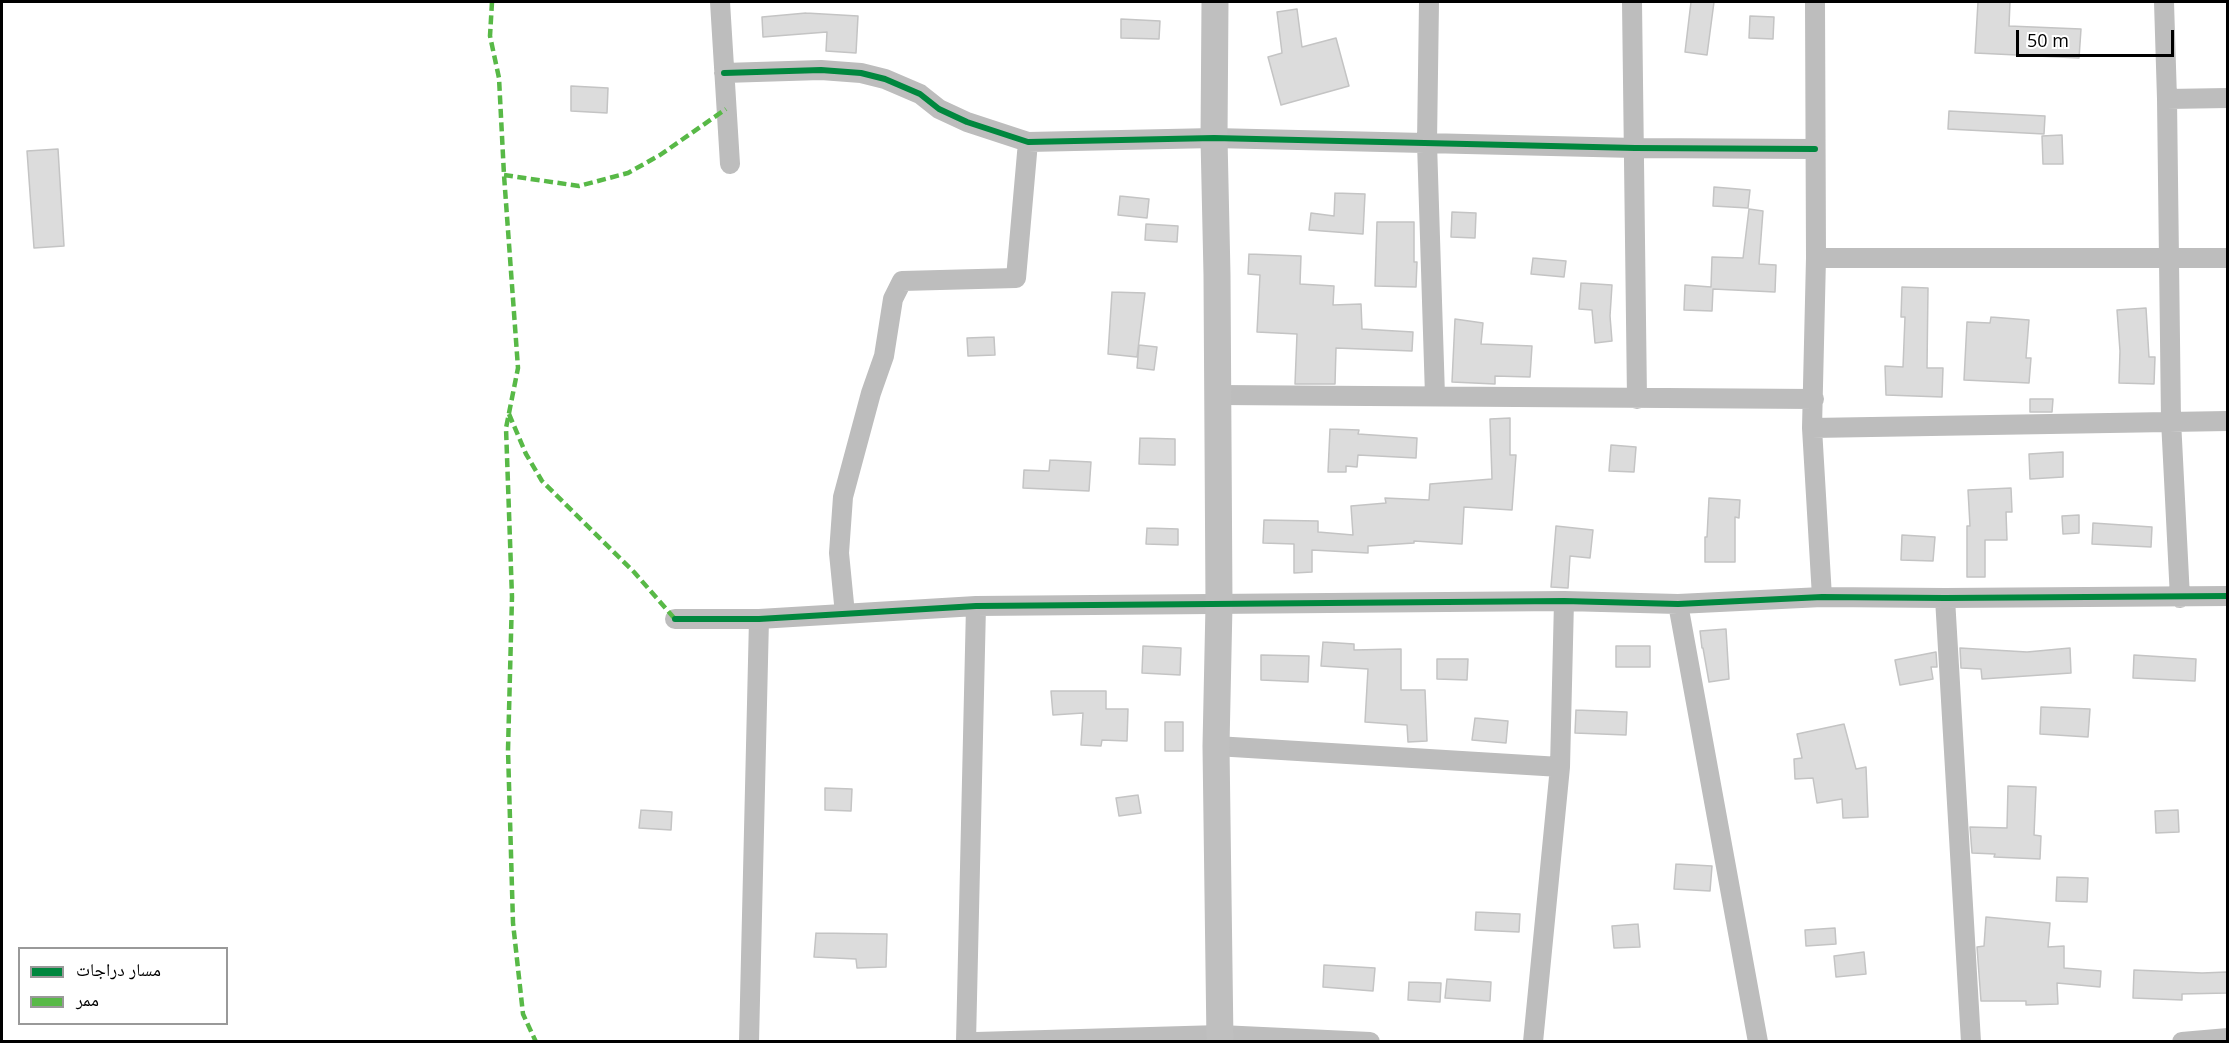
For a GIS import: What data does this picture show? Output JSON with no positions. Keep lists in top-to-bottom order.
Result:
{
  "legend": ["مسار دراجات", "ممر"],
  "scale_bar": "50 m"
}
